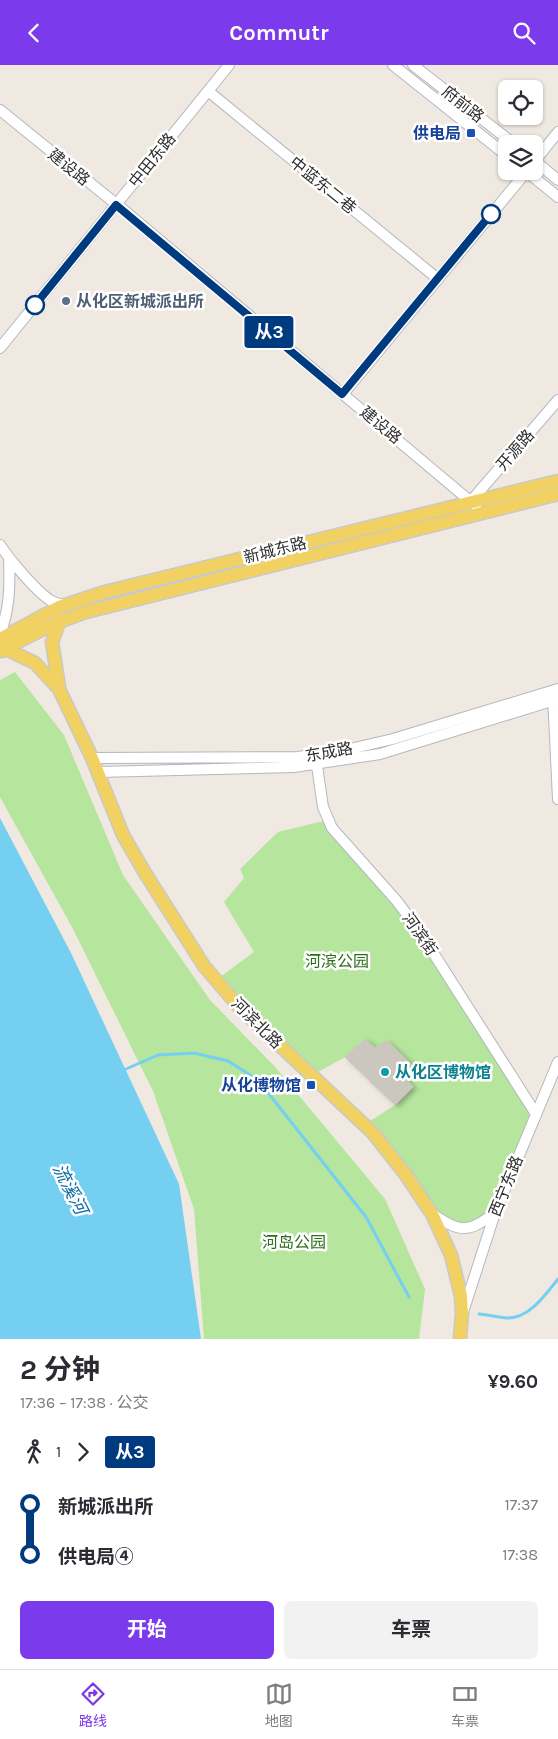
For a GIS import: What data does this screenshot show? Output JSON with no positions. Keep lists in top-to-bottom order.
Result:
{
  "streets": {
    "main road": ["新城东路", "河滨北路"],
    "street": [
      "府前路",
      "中田东路",
      "建设路",
      "中蓝东二巷",
      "开源路",
      "东成路",
      "河滨街",
      "西宁东路"
    ]
  },
  "crossings": [
    ["中田东路", "建设路"],
    ["中田东路", "中蓝东二巷"],
    ["建设路", "开源路"],
    ["建设路", "新城东路"],
    ["开源路", "新城东路"],
    ["新城东路", "河滨北路"],
    ["东成路", "河滨街"],
    ["东成路", "河滨北路"],
    ["河滨街", "西宁东路"],
    ["河滨北路", "西宁东路"]
  ],
  "water": ["流溪河"],
  "parks": ["河滨公园", "河岛公园"],
  "places": {
    "transit": ["供电局", "从化博物馆"],
    "other": ["从化区新城派出所", "从化区博物馆"]
  },
  "lines": ["bus line 从3"],
  "page": {
    "header": "Commutr",
    "on_map": "从3",
    "heading": ["2 分钟", "17:36 – 17:38 · 公交", "¥9.60"],
    "legs": ["1", "从3"],
    "list": [
      {
        "name": "新城派出所",
        "value": "17:37"
      },
      {
        "name": "供电局④",
        "value": "17:38"
      }
    ],
    "buttons": ["开始", "车票"],
    "tabs": ["路线", "地图", "车票"]
  }
}
